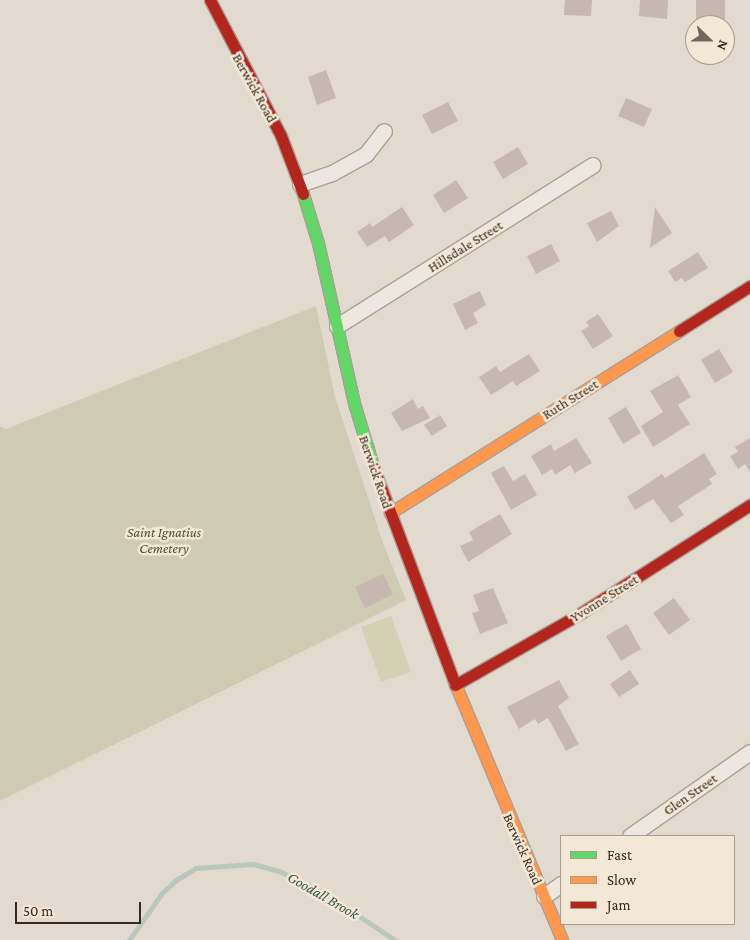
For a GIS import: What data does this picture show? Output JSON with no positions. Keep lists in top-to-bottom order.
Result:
{
  "streets": {
    "street": [
      "Berwick Road",
      "Hillsdale Street",
      "Ruth Street",
      "Yvonne Street",
      "Glen Street"
    ]
  },
  "crossings": [
    ["Berwick Road", "Hillsdale Street"],
    ["Berwick Road", "Ruth Street"],
    ["Berwick Road", "Yvonne Street"]
  ],
  "water": ["Goodall Brook"],
  "parks": ["Saint Ignatius Cemetery"],
  "legend": ["Fast", "Slow", "Jam"],
  "scale_bar": "50 m",
  "north": "right"
}
